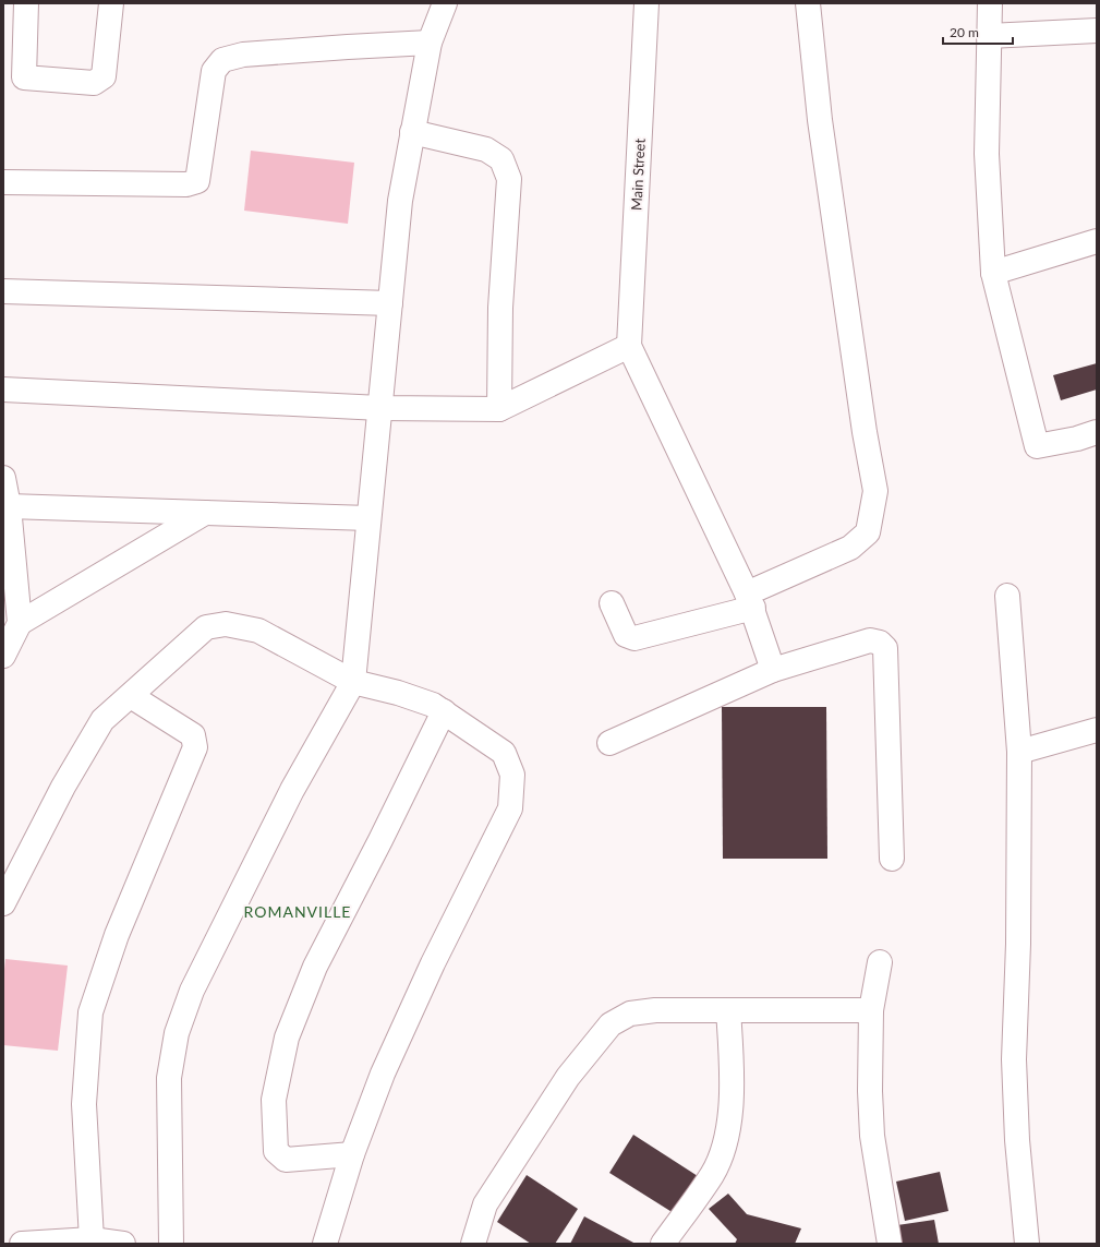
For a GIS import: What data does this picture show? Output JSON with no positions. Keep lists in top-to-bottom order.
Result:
{
  "streets": {
    "street": ["Main Street"]
  },
  "districts": ["ROMANVILLE"],
  "scale_bar": "20 m"
}
